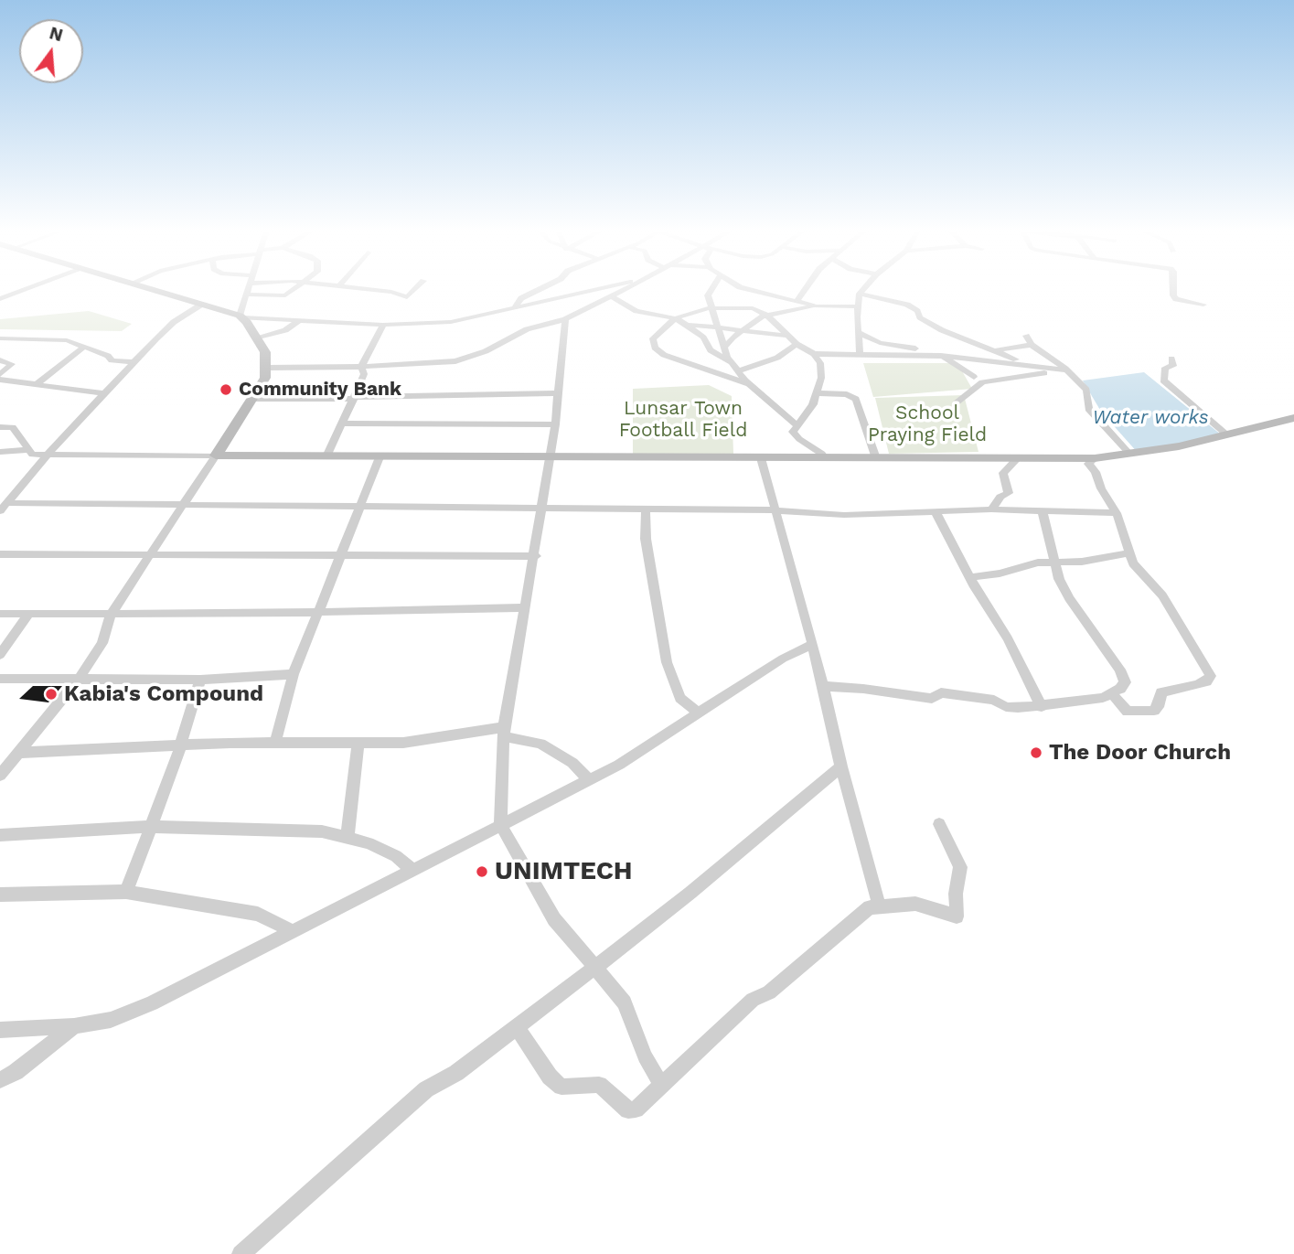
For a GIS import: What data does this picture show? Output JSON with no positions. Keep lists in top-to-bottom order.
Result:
{
  "water": ["Water works"],
  "parks": ["Lunsar Town Football Field", "School Praying Field"],
  "places": [
    "Community Bank",
    "Kabia's Compound",
    "The Door Church",
    "UNIMTECH"
  ],
  "north": "top"
}
